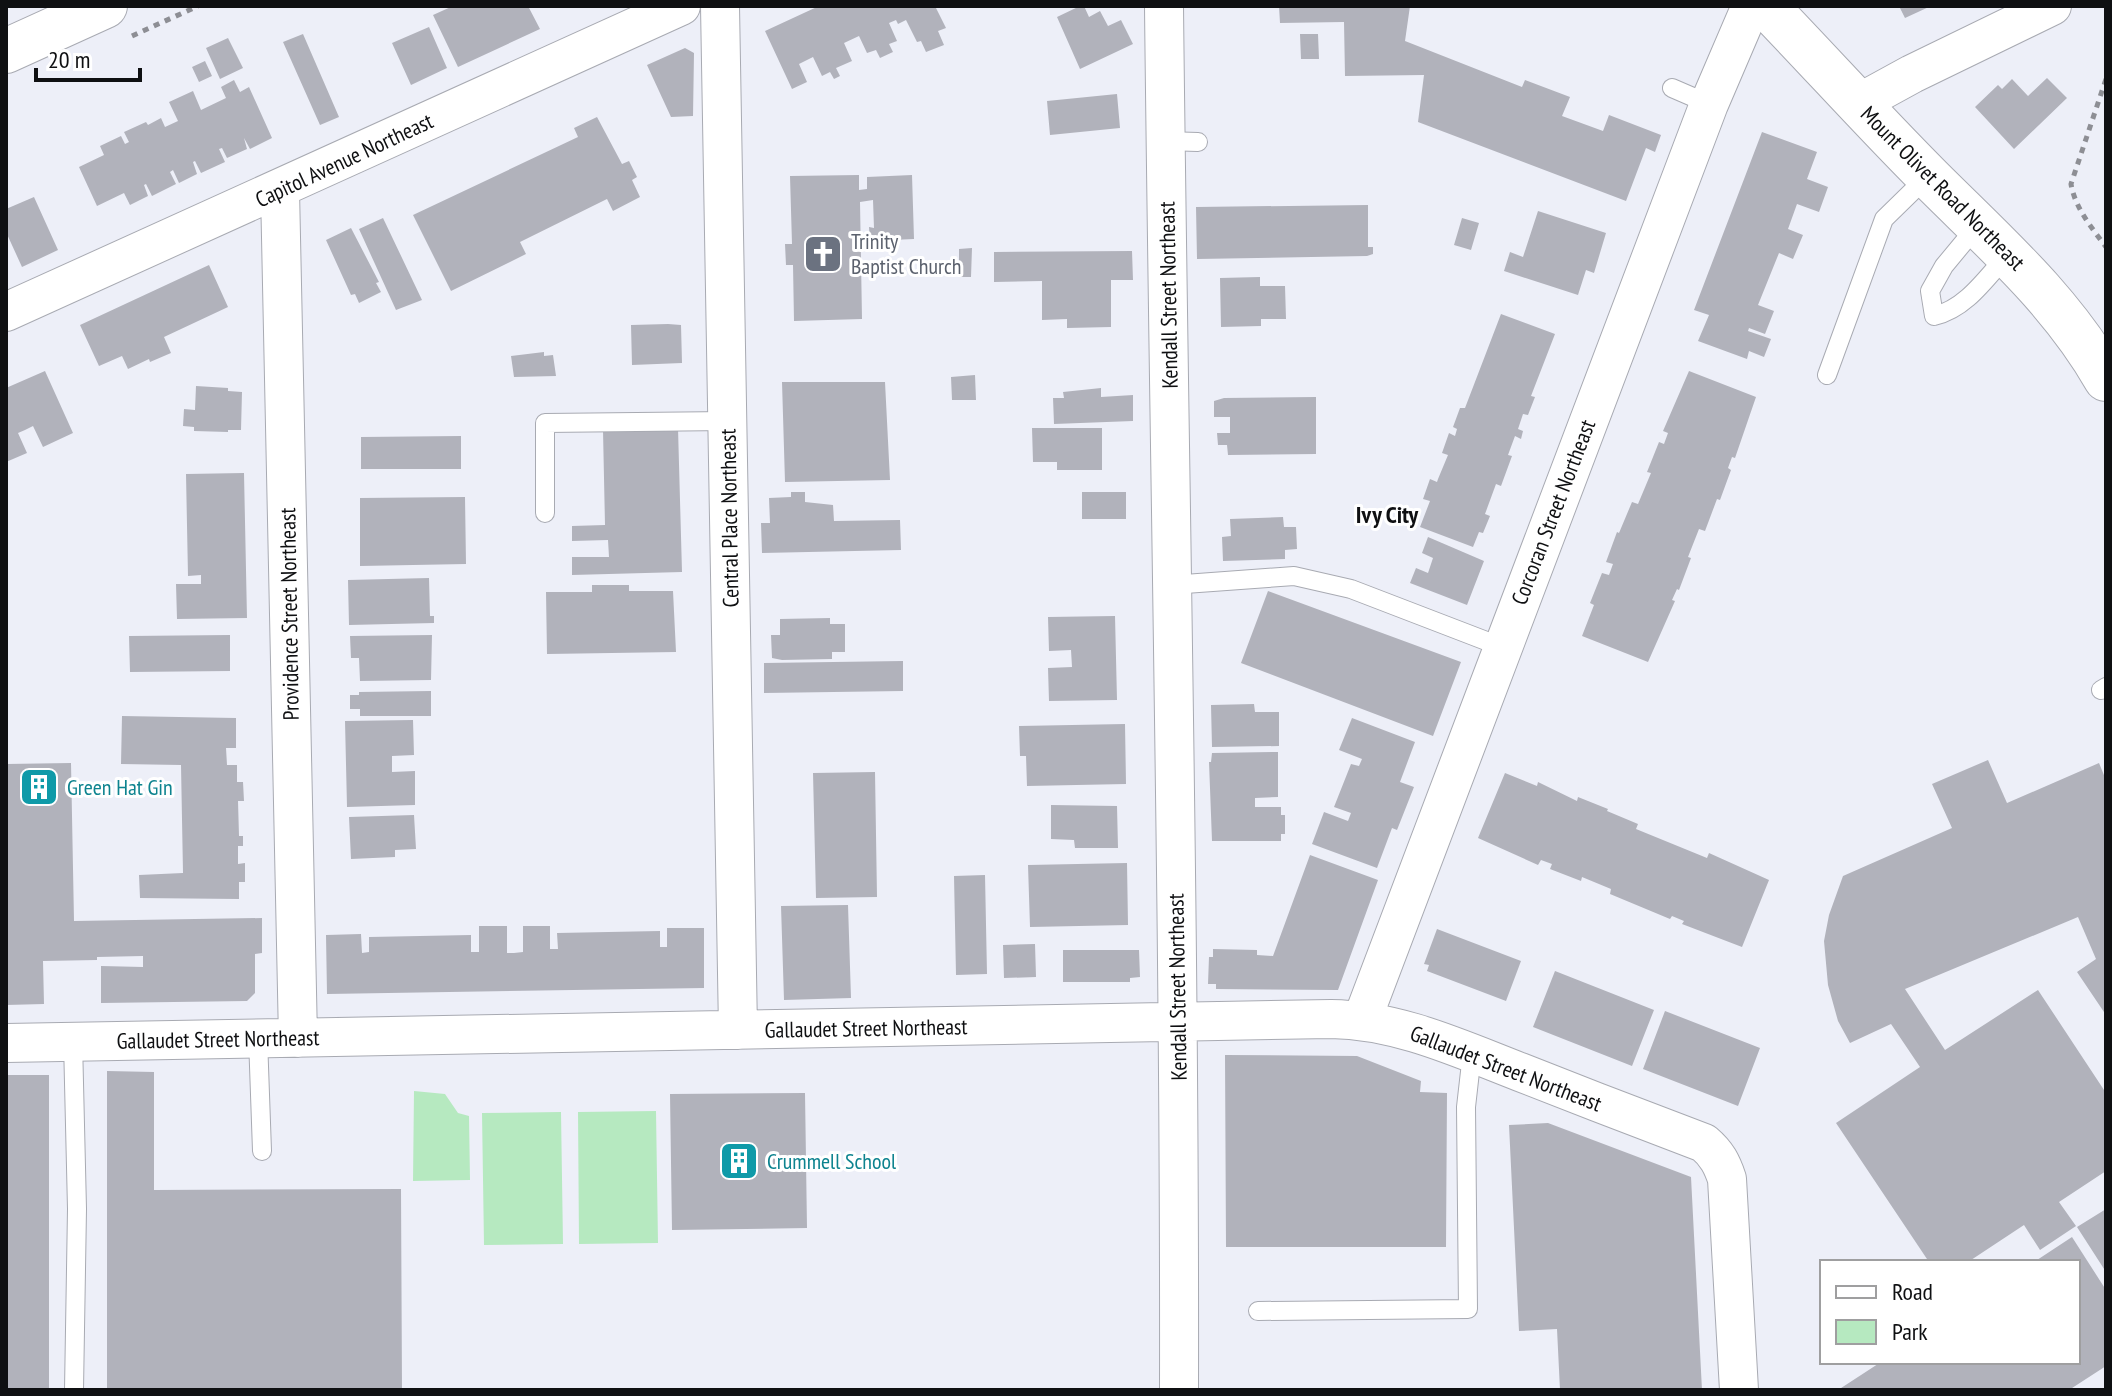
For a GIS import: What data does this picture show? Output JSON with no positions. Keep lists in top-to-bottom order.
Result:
{
  "streets": {
    "main road": ["Mount Olivet Road Northeast"],
    "street": [
      "Capitol Avenue Northeast",
      "Kendall Street Northeast",
      "Corcoran Street Northeast",
      "Central Place Northeast",
      "Providence Street Northeast",
      "Gallaudet Street Northeast"
    ]
  },
  "crossings": [
    ["Capitol Avenue Northeast", "Providence Street Northeast"],
    ["Kendall Street Northeast", "Gallaudet Street Northeast"],
    ["Corcoran Street Northeast", "Gallaudet Street Northeast"],
    ["Central Place Northeast", "Gallaudet Street Northeast"],
    ["Providence Street Northeast", "Gallaudet Street Northeast"]
  ],
  "districts": ["Ivy City"],
  "places": {
    "church": ["Trinity Baptist Church"],
    "building": ["Green Hat Gin", "Crummell School"]
  },
  "legend": ["Road", "Park"],
  "scale_bar": "20 m"
}
